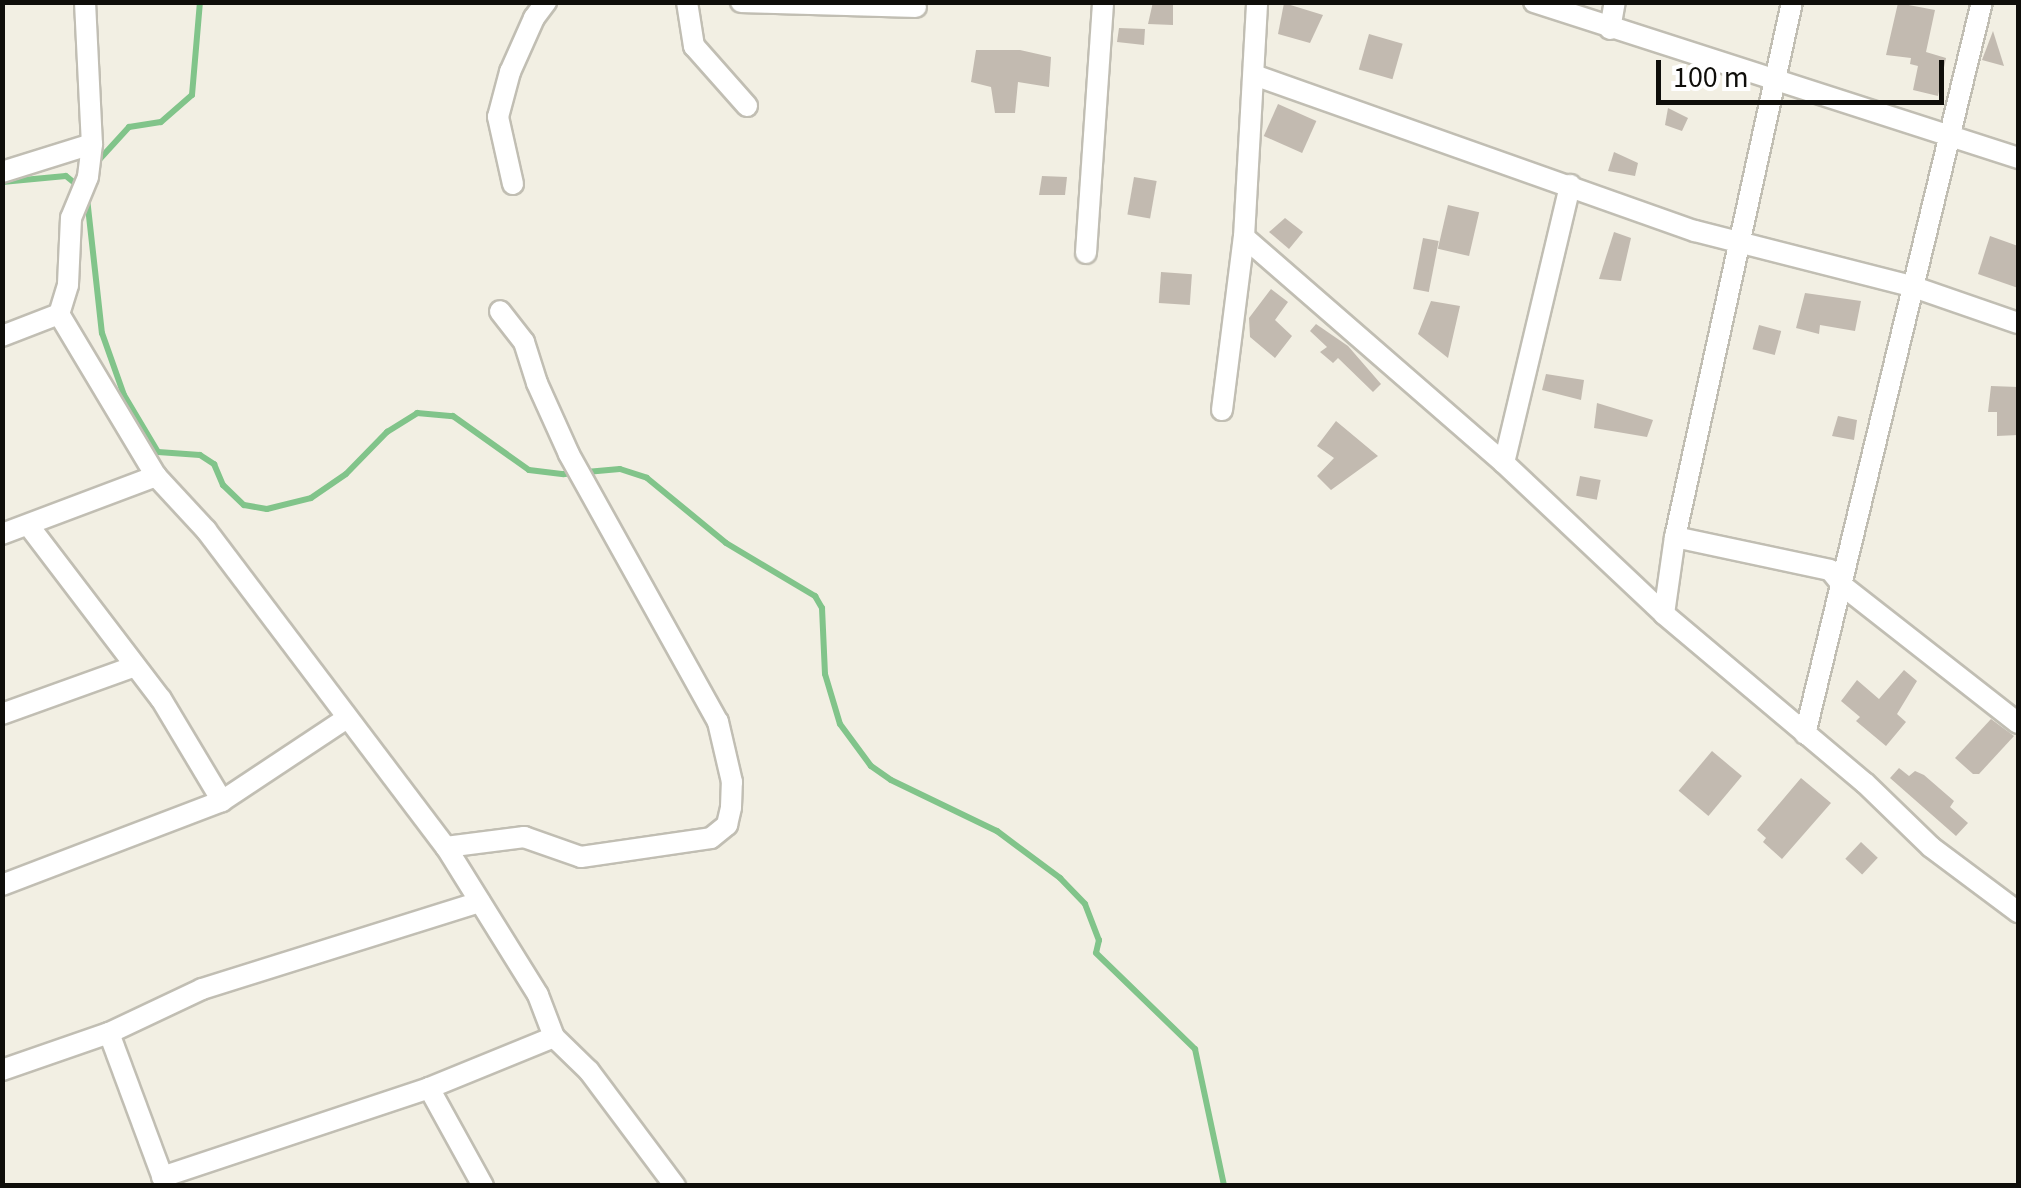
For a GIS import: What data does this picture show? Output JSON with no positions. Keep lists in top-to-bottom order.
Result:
{
  "scale_bar": "100 m"
}
